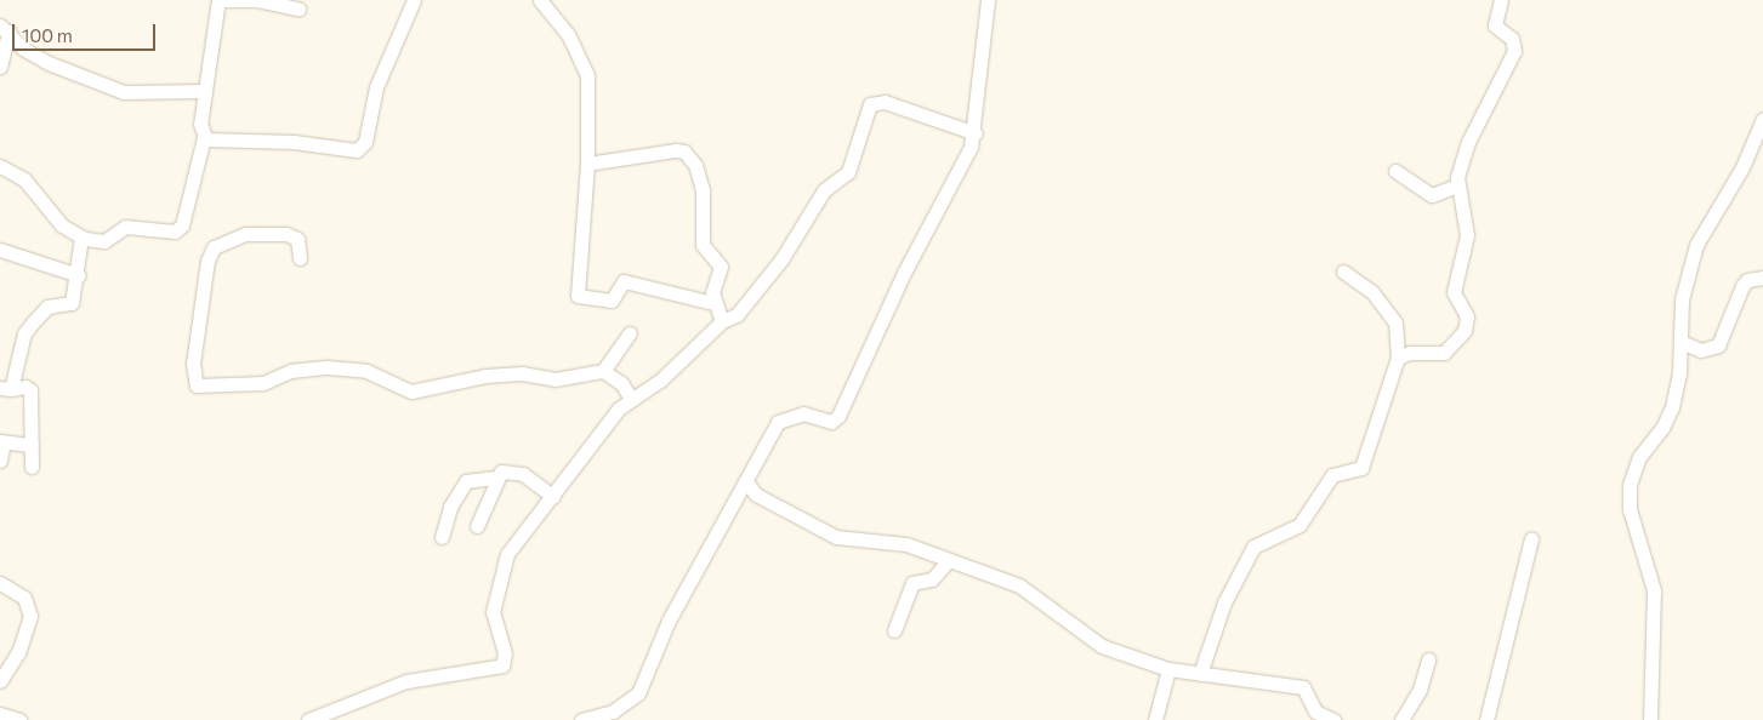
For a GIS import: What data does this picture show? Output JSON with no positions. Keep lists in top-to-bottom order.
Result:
{
  "scale_bar": "100 m"
}
